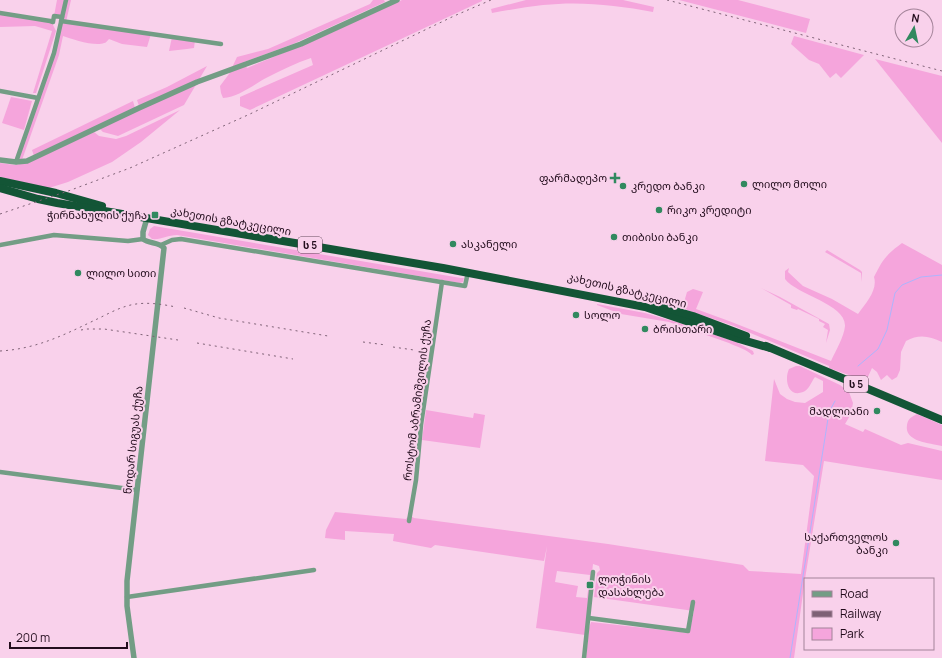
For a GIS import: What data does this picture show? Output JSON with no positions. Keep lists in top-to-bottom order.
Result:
{
  "streets": {
    "highway": ["კახეთის გზატკეცილი", "ს 5"],
    "street": ["როსტომ აბრამიშვილის ქუჩა", "ნოდარ სიგუას ქუჩა"]
  },
  "places": {
    "health": ["ფარმადეპო"],
    "other": [
      "ლილო მოლი",
      "კრედო ბანკი",
      "რიკო კრედიტი",
      "თიბისი ბანკი",
      "ასკანელი",
      "ლილო სითი",
      "სოლო",
      "ბრისთარი",
      "მადლიანი",
      "საქართველოს ბანკი"
    ],
    "transit": ["ჭირნახულის ქუჩა", "ლოჭინის დასახლება"]
  },
  "legend": ["Road", "Railway", "Park"],
  "scale_bar": "200 m",
  "north": "top"
}
